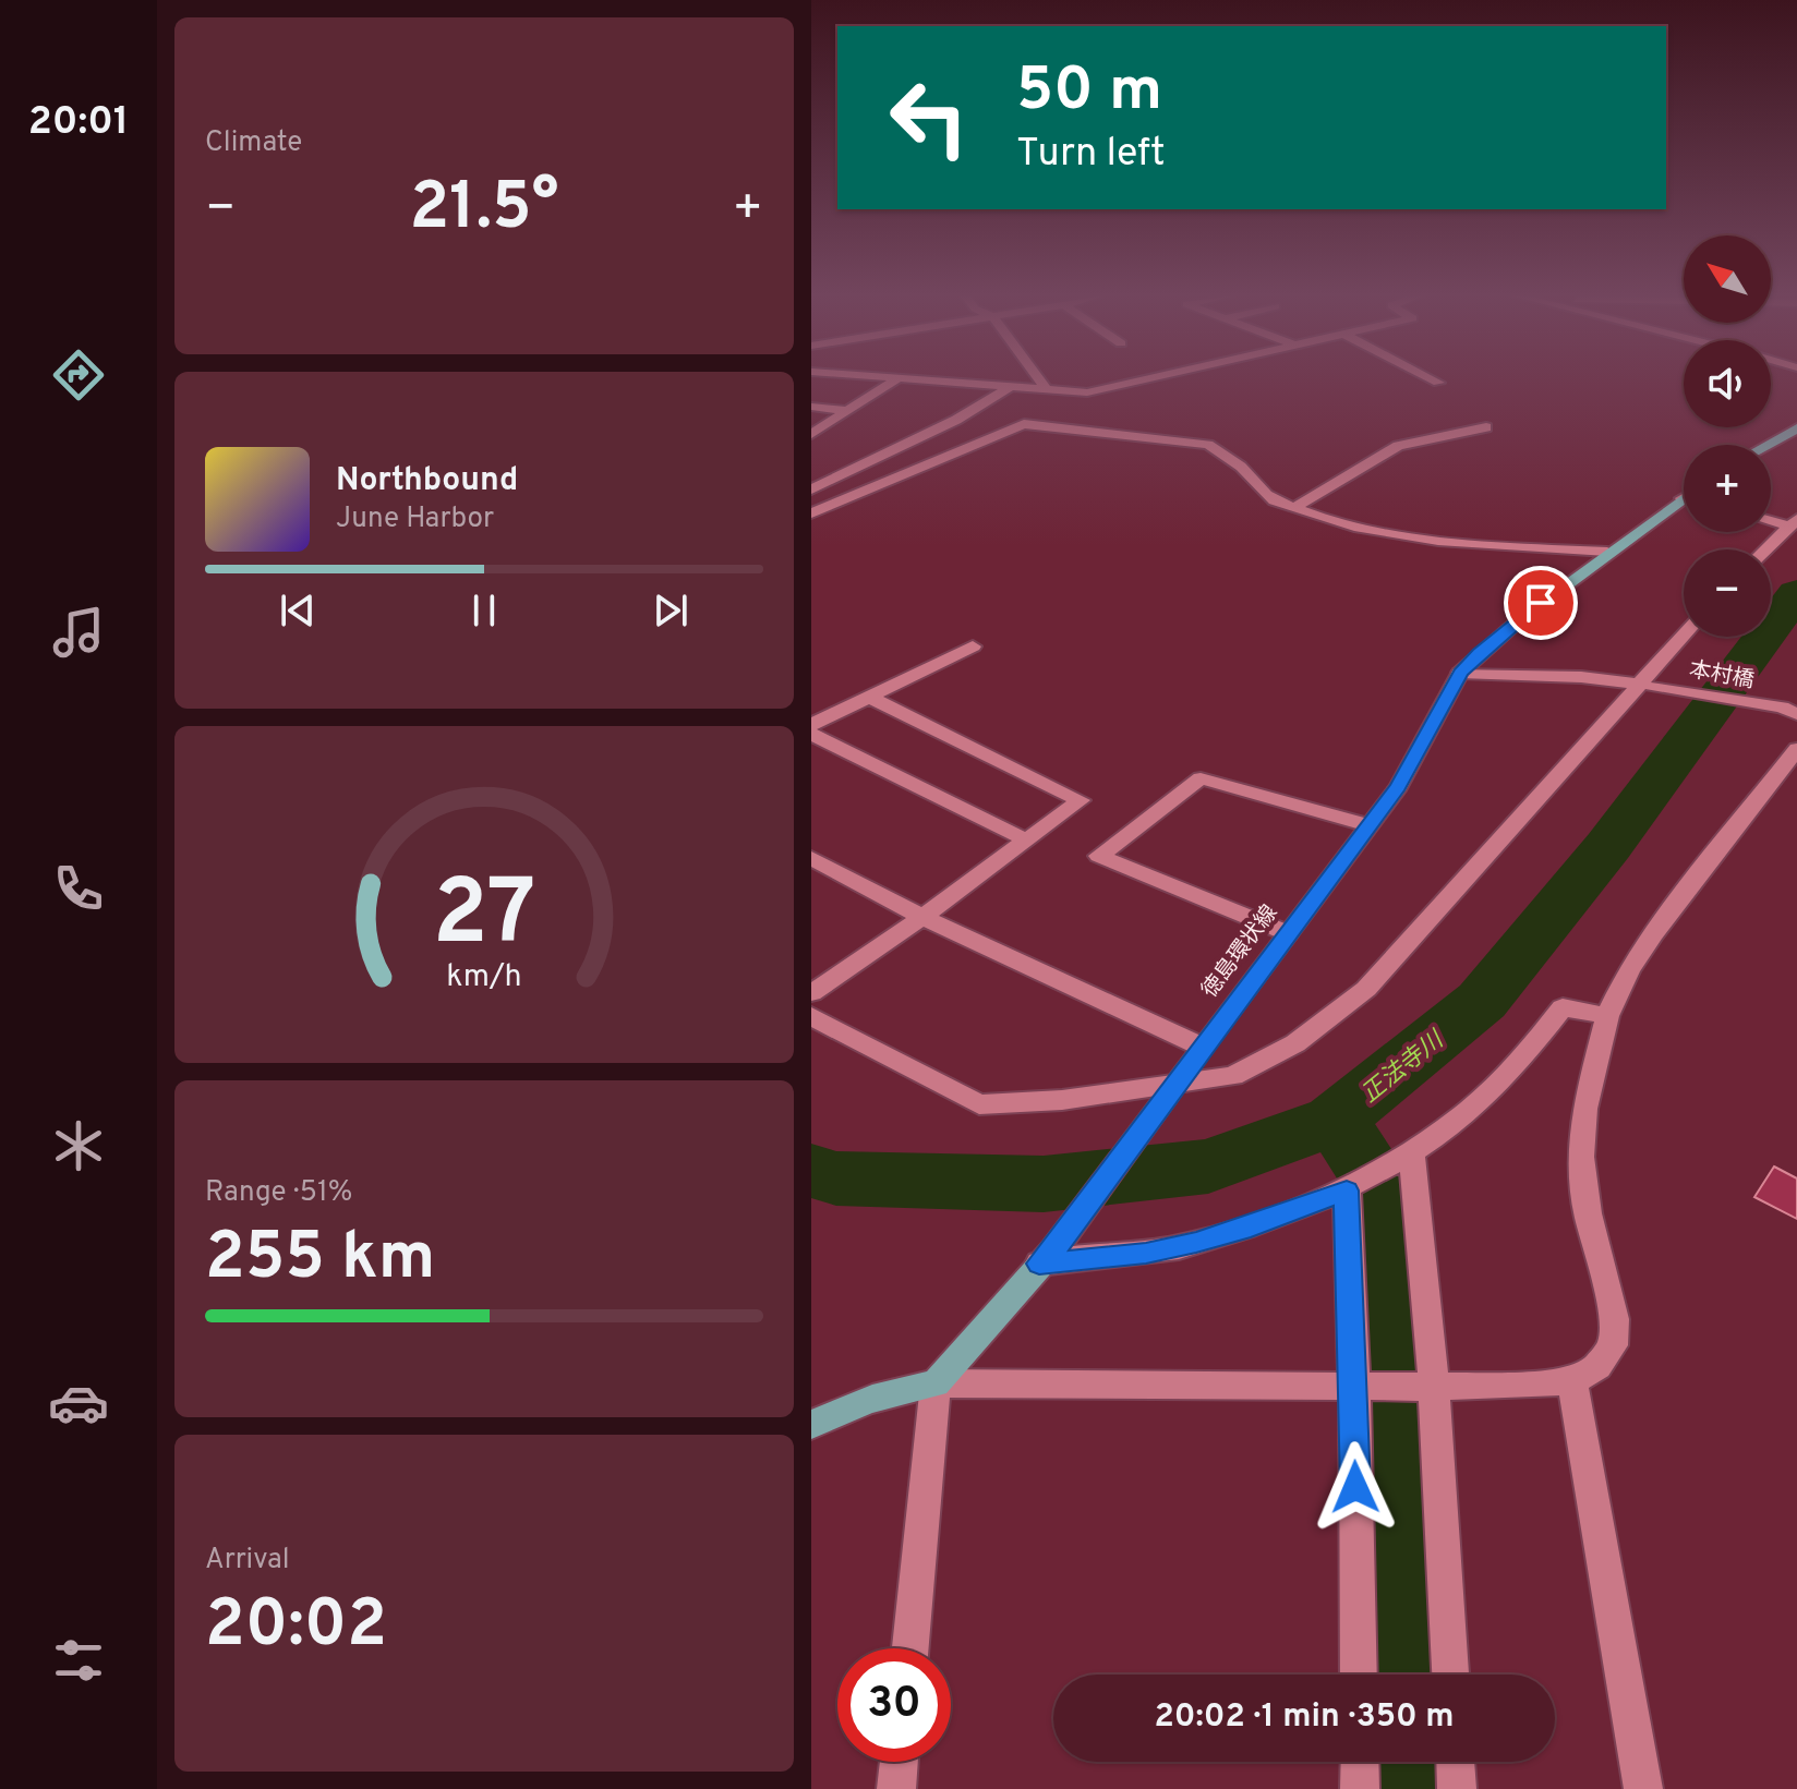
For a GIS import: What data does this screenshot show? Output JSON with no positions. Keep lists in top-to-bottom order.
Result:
{
  "streets": {
    "main road": ["徳島環状線"],
    "street": ["本村橋"]
  },
  "crossings": [
    ["本村橋", "徳島環状線"]
  ],
  "water": ["正法寺川"],
  "north": "top left",
  "page": {
    "tabs": "20:01",
    "tile": [
      "Climate",
      ["Range · 51%", "255 km"],
      ["Arrival", "20:02"]
    ],
    "turn": ["50 m", "Turn left"],
    "heat": ["−", "21.5°", "+"],
    "map_buttons": ["+", "−"],
    "song": ["Northbound", "June Harbor"],
    "limit": "30",
    "trip": "20:02 · 1 min · 350 m",
    "gauge": ["27", "km/h"]
  }
}
